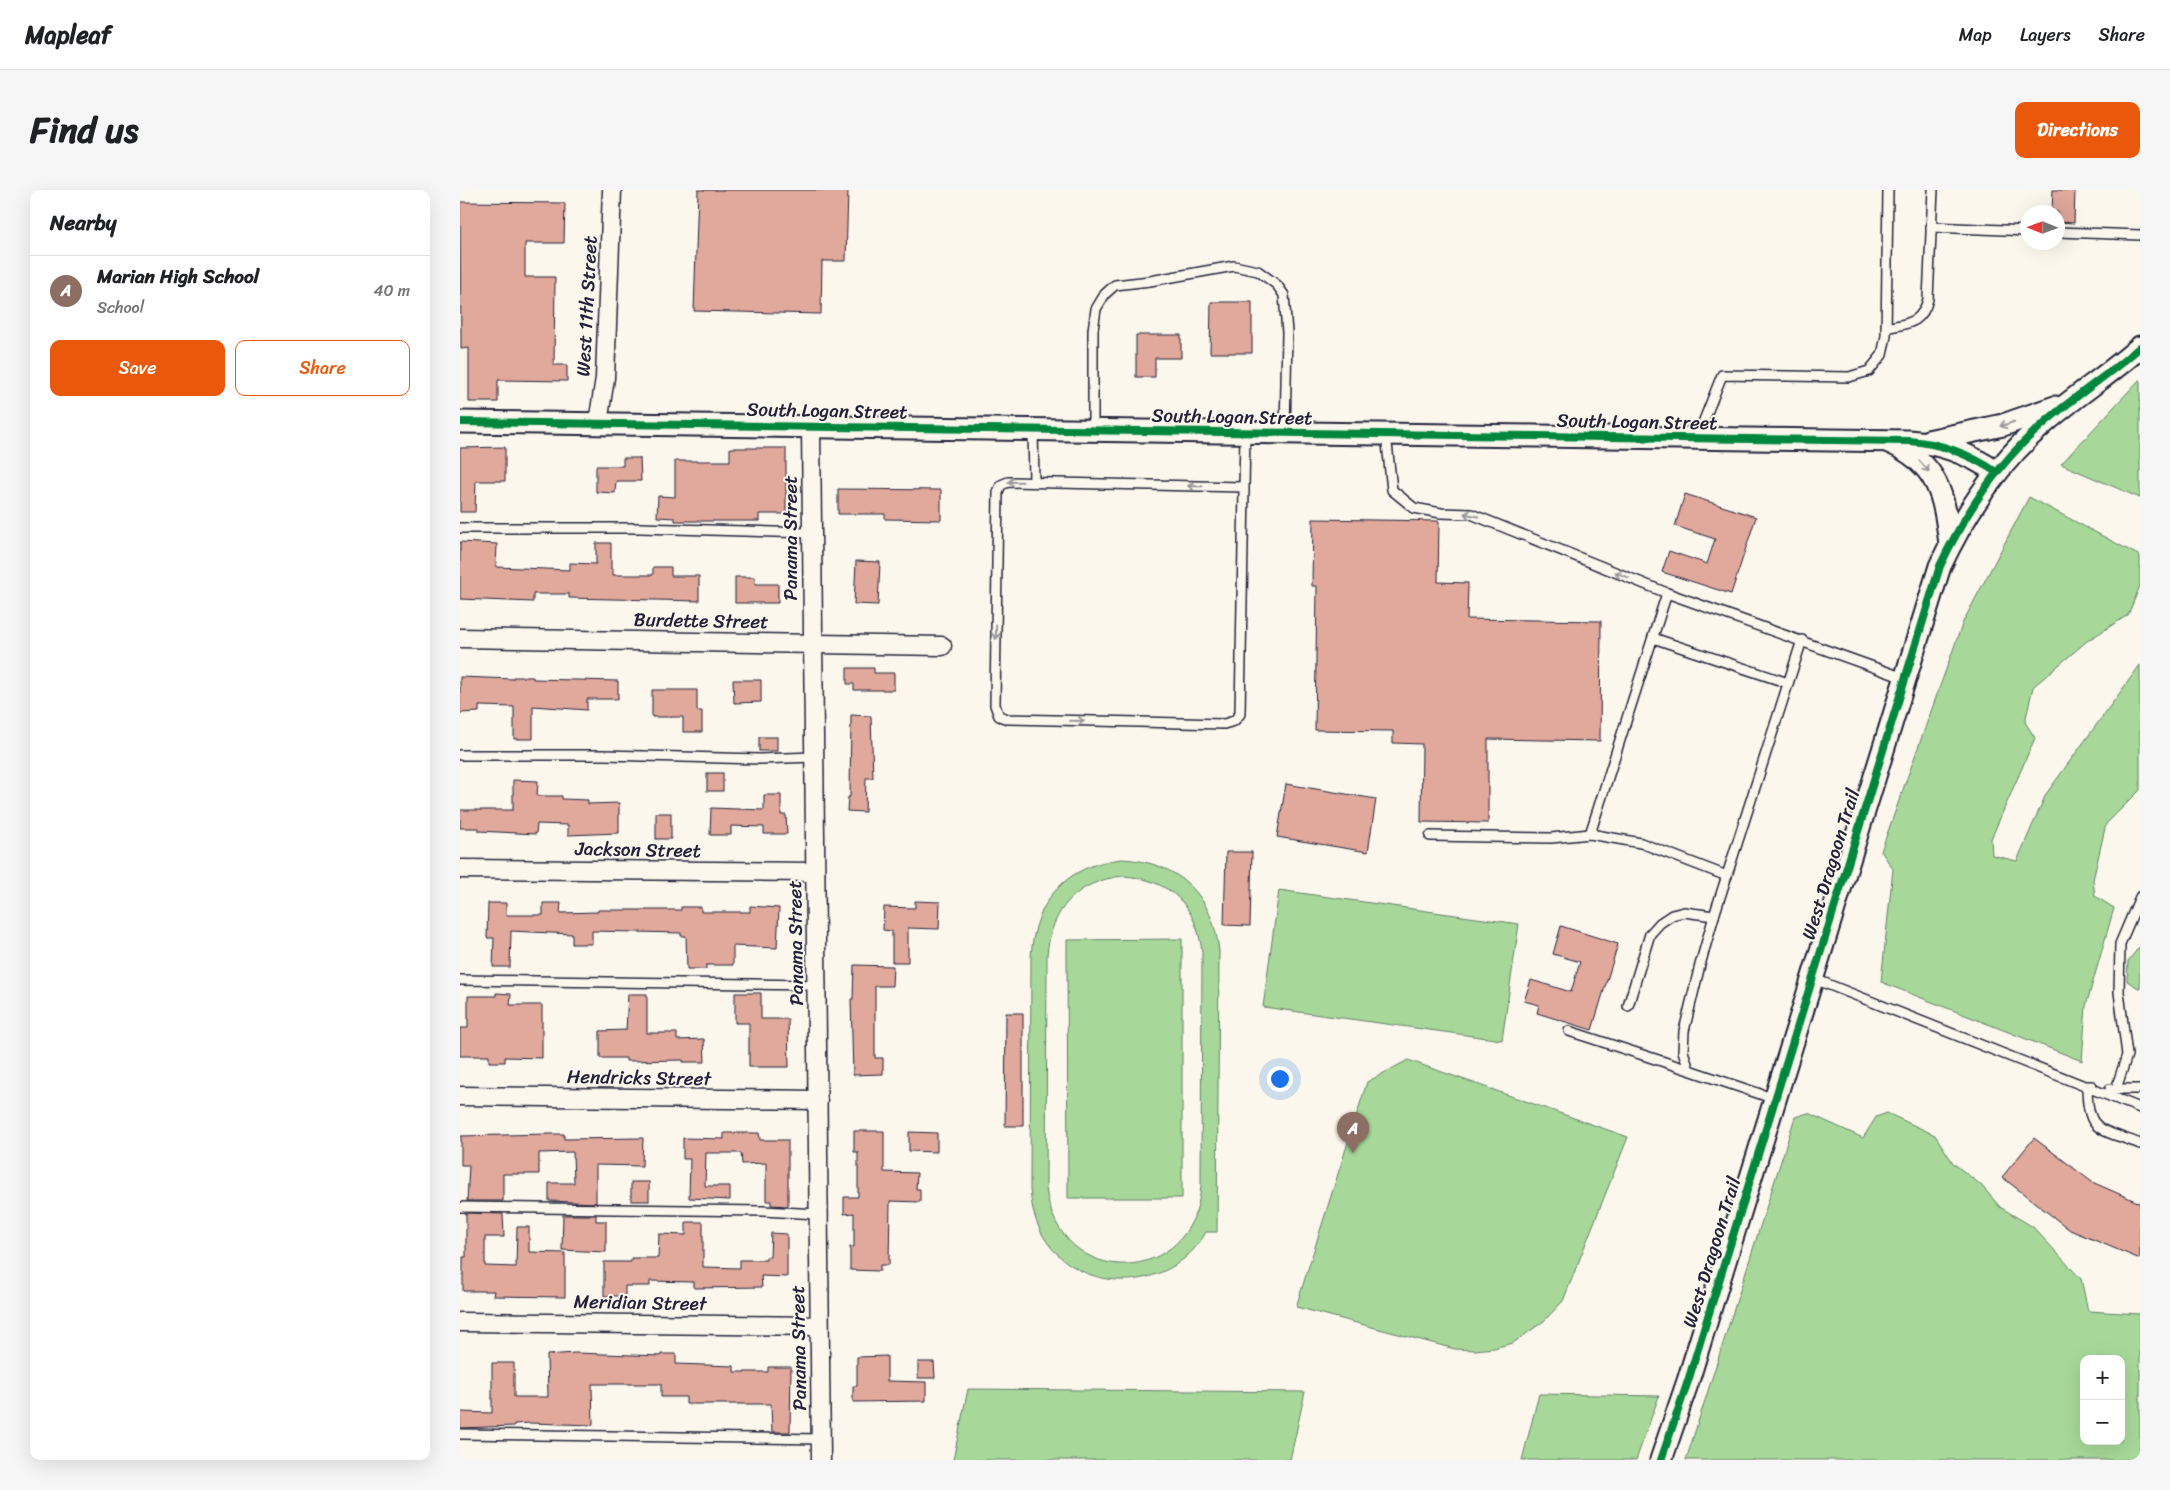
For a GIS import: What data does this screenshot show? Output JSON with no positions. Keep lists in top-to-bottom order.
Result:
{
  "streets": {
    "street": [
      "West 11th Street",
      "South Logan Street",
      "Panama Street",
      "Burdette Street",
      "Jackson Street",
      "West Dragoon Trail",
      "Hendricks Street",
      "Meridian Street"
    ]
  },
  "crossings": [
    ["West 11th Street", "South Logan Street"],
    ["South Logan Street", "Panama Street"],
    ["South Logan Street", "West Dragoon Trail"],
    ["Panama Street", "Burdette Street"],
    ["Panama Street", "Jackson Street"],
    ["Panama Street", "Hendricks Street"],
    ["Panama Street", "Meridian Street"]
  ],
  "north": "left",
  "page": {
    "header": "Mapleaf",
    "nav": ["Map", "Layers", "Share"],
    "title": "Find us",
    "buttons": [
      "Directions",
      ["Save", "Share"]
    ],
    "heading": "Nearby",
    "list": [
      {
        "mark": "A",
        "name": "Marian High School",
        "note": "School",
        "value": "40 m"
      }
    ],
    "pins": "A",
    "map_buttons": ["+", "−"]
  }
}
